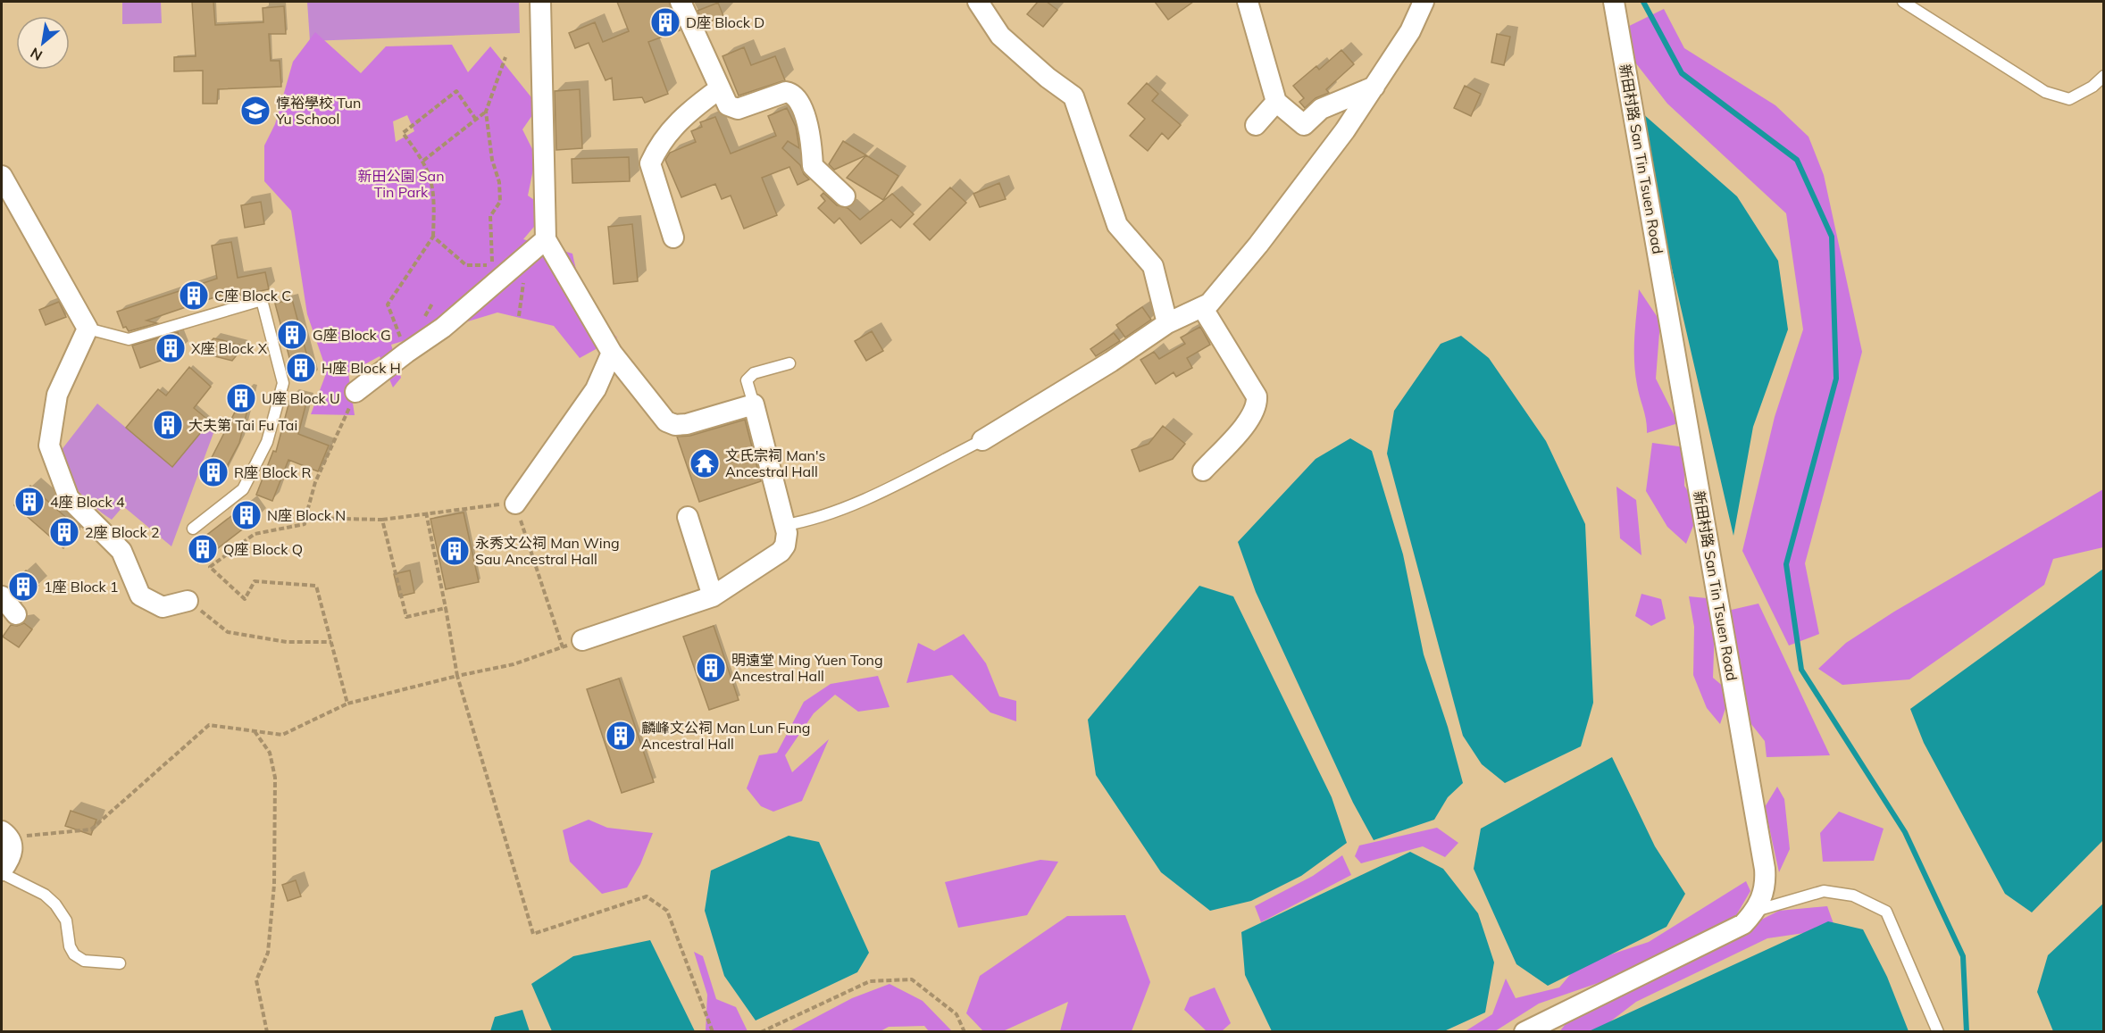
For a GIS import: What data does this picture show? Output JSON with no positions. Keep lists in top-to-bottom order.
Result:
{
  "streets": {
    "street": ["新田村路 San Tin Tsuen Road"]
  },
  "parks": ["新田公園 San Tin Park"],
  "places": {
    "building": [
      "D座 Block D",
      "C座 Block C",
      "G座 Block G",
      "X座 Block X",
      "H座 Block H",
      "U座 Block U",
      "大夫第 Tai Fu Tai",
      "R座 Block R",
      "4座 Block 4",
      "N座 Block N",
      "2座 Block 2",
      "Q座 Block Q",
      "永秀文公祠 Man Wing Sau Ancestral Hall",
      "1座 Block 1",
      "明遠堂 Ming Yuen Tong Ancestral Hall",
      "麟峰文公祠 Man Lun Fung Ancestral Hall"
    ],
    "school or university": ["惇裕學校 Tun Yu School"],
    "temple": ["文氏宗祠 Man's Ancestral Hall"]
  },
  "north": "bottom left"
}
